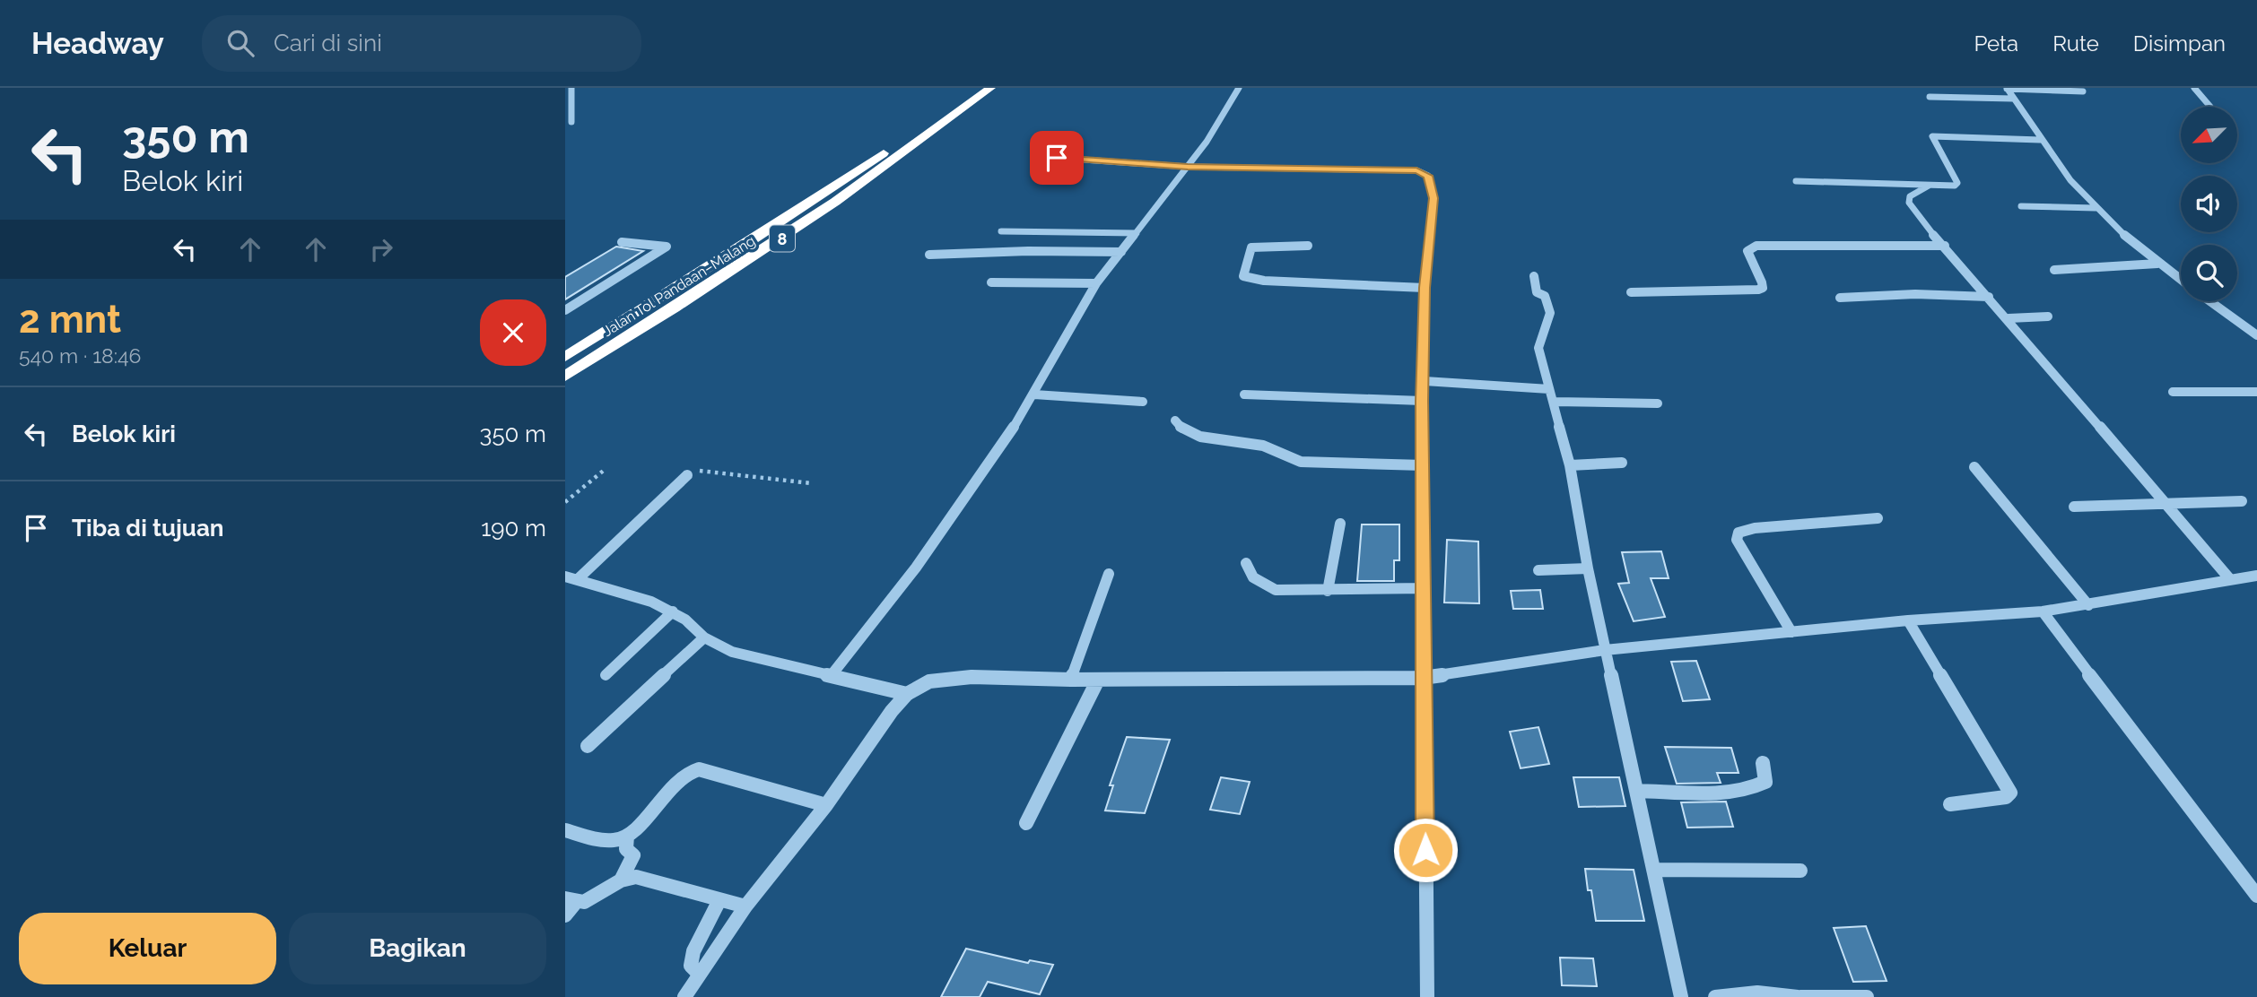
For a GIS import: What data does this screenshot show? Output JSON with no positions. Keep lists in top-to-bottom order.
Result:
{
  "streets": {
    "highway": ["8", "Jalan Tol Pandaan–Malang"]
  },
  "north": "bottom left",
  "page": {
    "header": "Headway",
    "search": "Cari di sini",
    "nav": ["Peta", "Rute", "Disimpan"],
    "turn": ["350 m", "Belok kiri"],
    "heading": ["2 mnt", "540 m · 18:46"],
    "list": [
      {
        "name": "Belok kiri",
        "value": "350 m"
      },
      {
        "name": "Tiba di tujuan",
        "value": "190 m"
      }
    ],
    "buttons": ["Keluar", "Bagikan"]
  }
}
